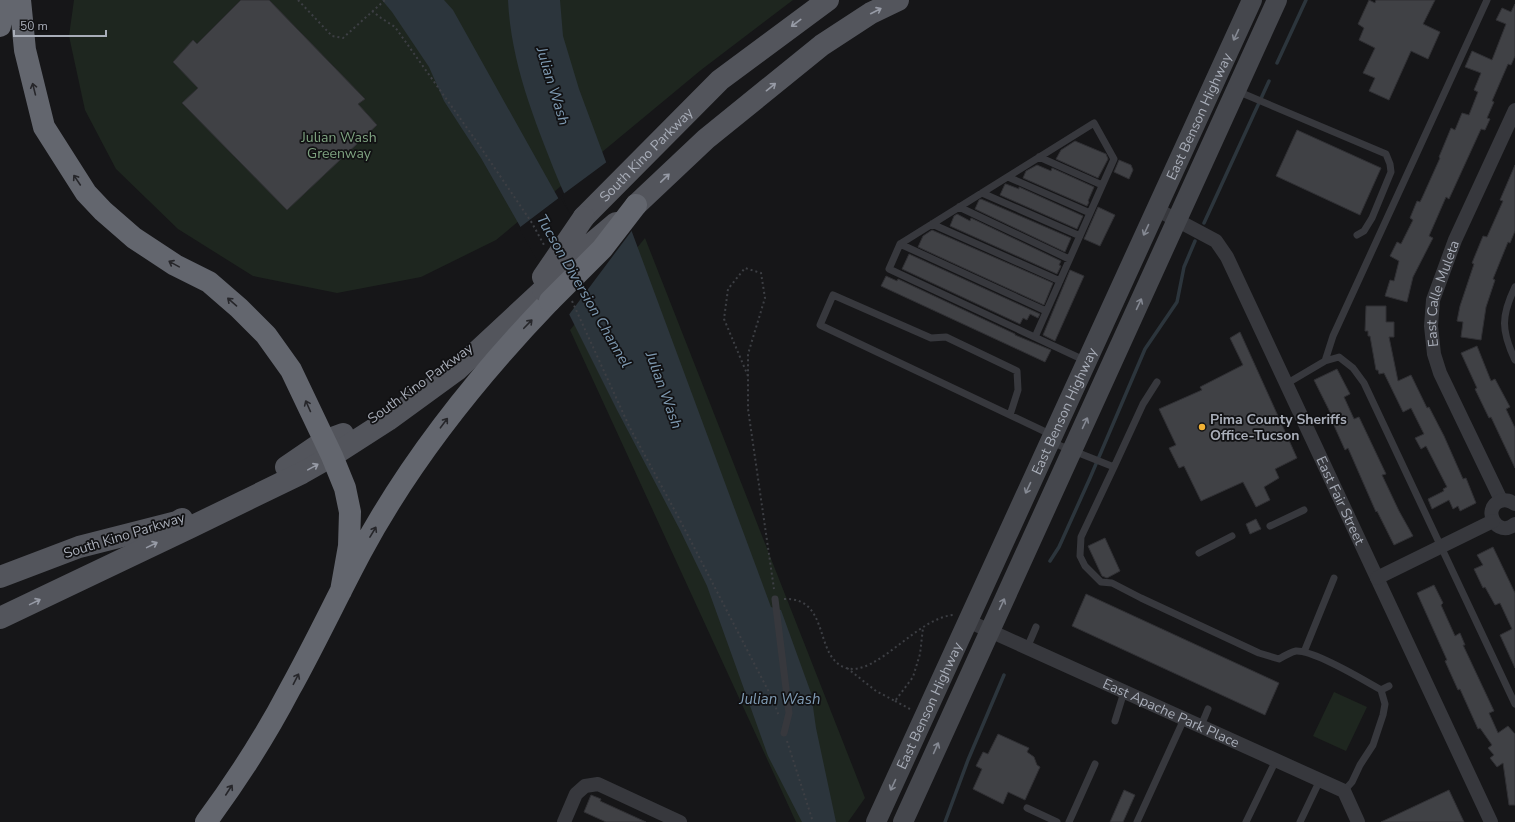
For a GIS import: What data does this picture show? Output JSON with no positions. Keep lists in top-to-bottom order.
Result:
{
  "streets": {
    "main road": ["East Benson Highway", "South Kino Parkway"],
    "street": ["East Calle Muleta", "East Fair Street", "East Apache Park Place"]
  },
  "crossings": [
    ["East Benson Highway", "East Fair Street"],
    ["East Benson Highway", "East Apache Park Place"]
  ],
  "water": ["Julian Wash", "Tucson Diversion Channel"],
  "parks": ["Julian Wash Greenway"],
  "places": ["Pima County Sheriffs Office-Tucson"],
  "scale_bar": "50 m"
}
